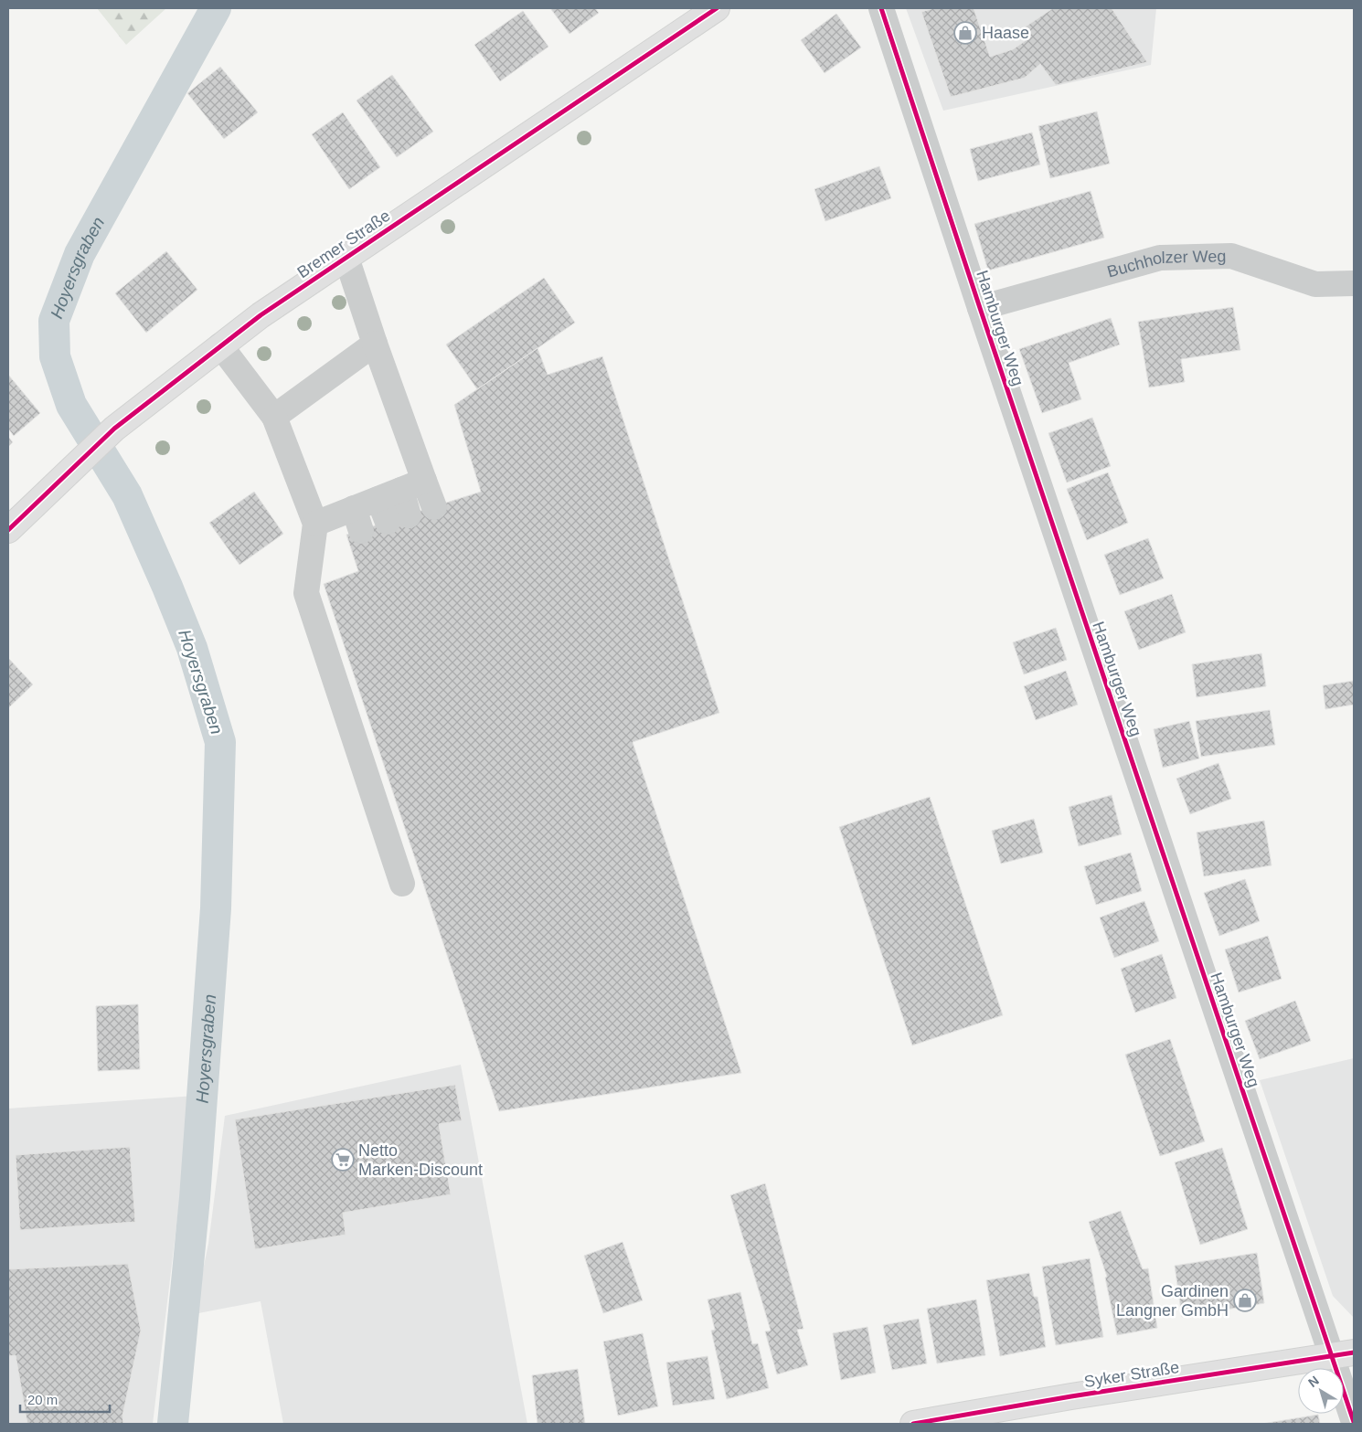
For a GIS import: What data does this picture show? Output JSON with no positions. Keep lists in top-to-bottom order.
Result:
{
  "streets": {
    "main road": ["Bremer Straße", "Syker Straße"],
    "street": ["Buchholzer Weg", "Hamburger Weg"]
  },
  "crossings": [
    ["Buchholzer Weg", "Hamburger Weg"],
    ["Hamburger Weg", "Syker Straße"]
  ],
  "water": ["Hoyersgraben"],
  "places": {
    "shop": ["Haase", "Gardinen Langner GmbH"],
    "supermarket": ["Netto Marken-Discount"]
  },
  "scale_bar": "20 m",
  "north": "top left"
}
